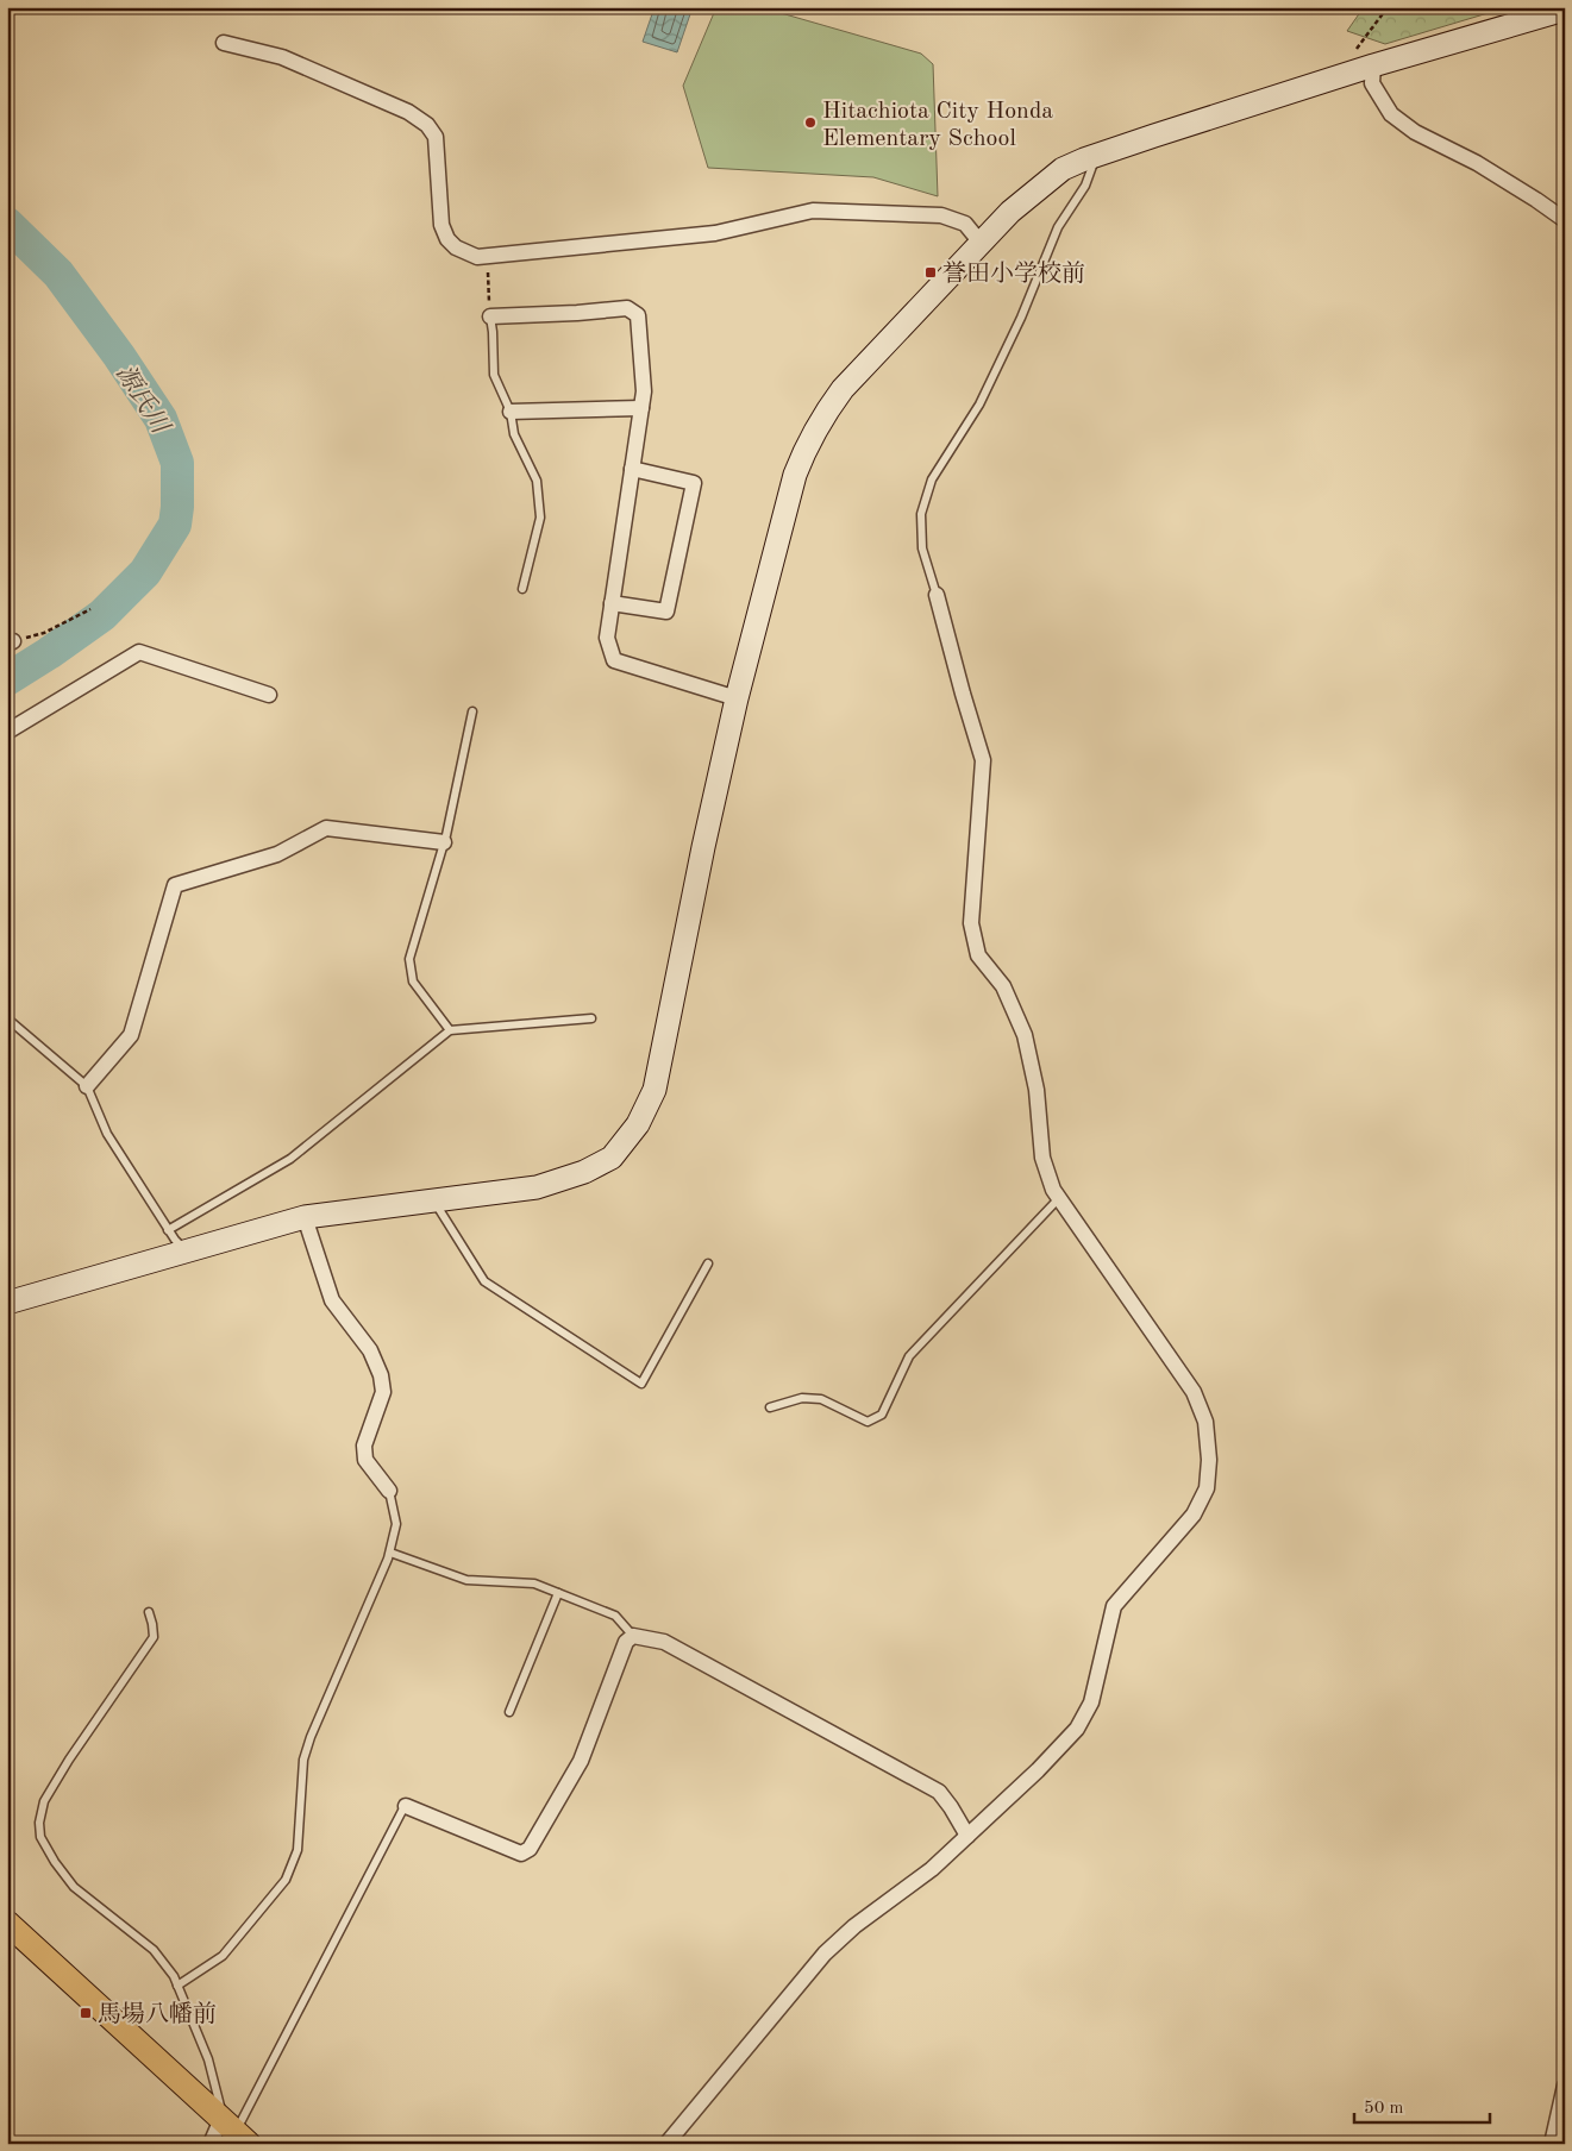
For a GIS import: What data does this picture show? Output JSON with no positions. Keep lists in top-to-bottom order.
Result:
{
  "water": ["源氏川"],
  "places": {
    "other": ["Hitachiota City Honda Elementary School"],
    "transit": ["誉田小学校前", "馬場八幡前"]
  },
  "scale_bar": "50 m"
}
